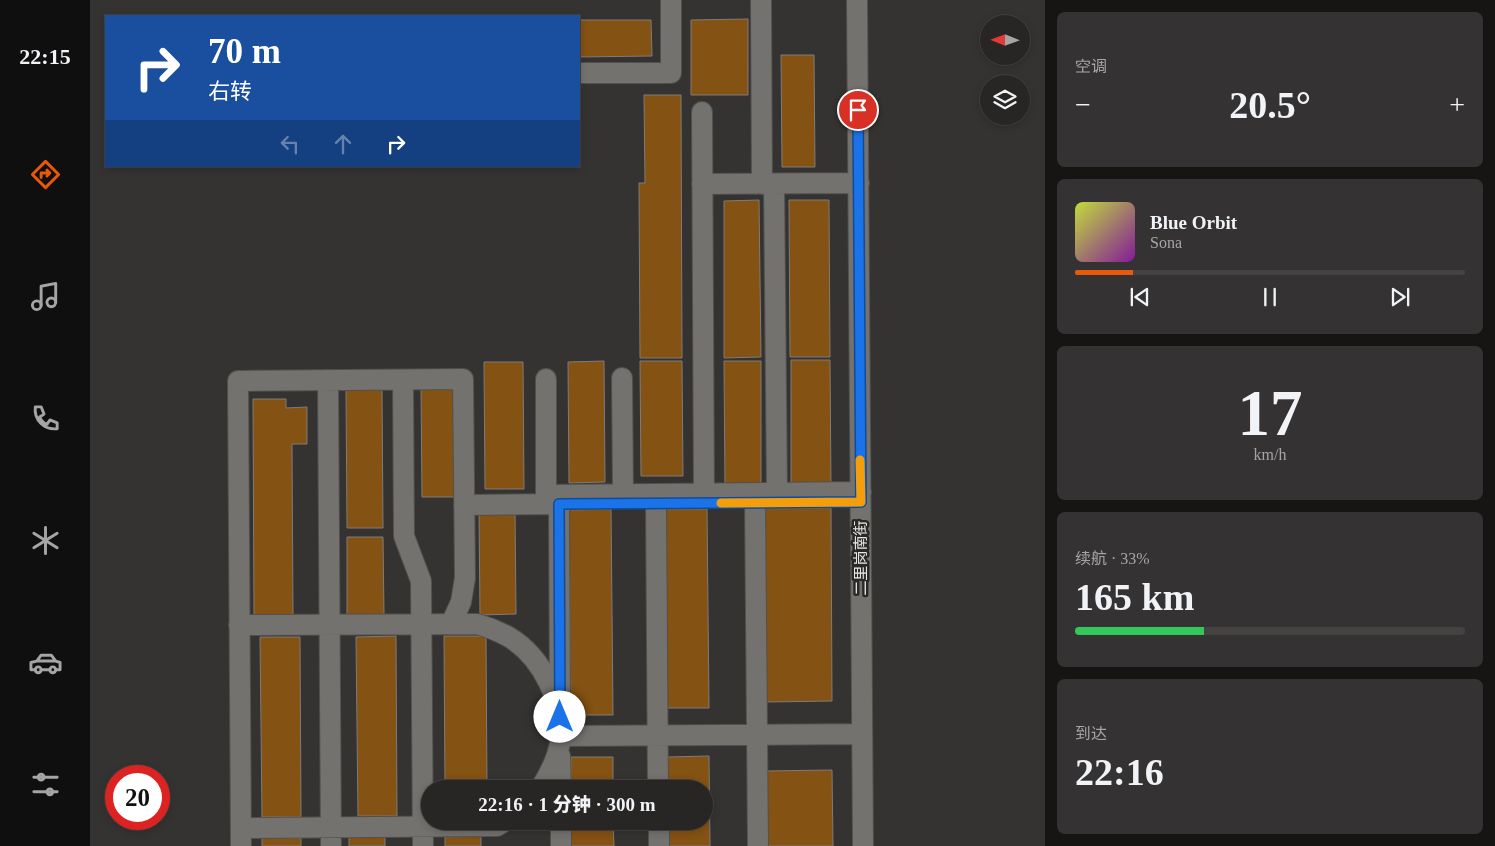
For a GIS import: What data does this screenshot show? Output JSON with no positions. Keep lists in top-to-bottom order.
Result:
{
  "streets": {
    "street": ["二里岗南街"]
  },
  "north": "left",
  "page": {
    "tabs": "22:15",
    "tile": [
      "空调",
      ["17", "km/h"],
      ["续航 · 33%", "165 km"],
      ["到达", "22:16"]
    ],
    "turn": ["70 m", "右转"],
    "heat": ["−", "20.5°", "+"],
    "song": ["Blue Orbit", "Sona"],
    "limit": "20",
    "trip": "22:16 · 1 分钟 · 300 m"
  }
}
